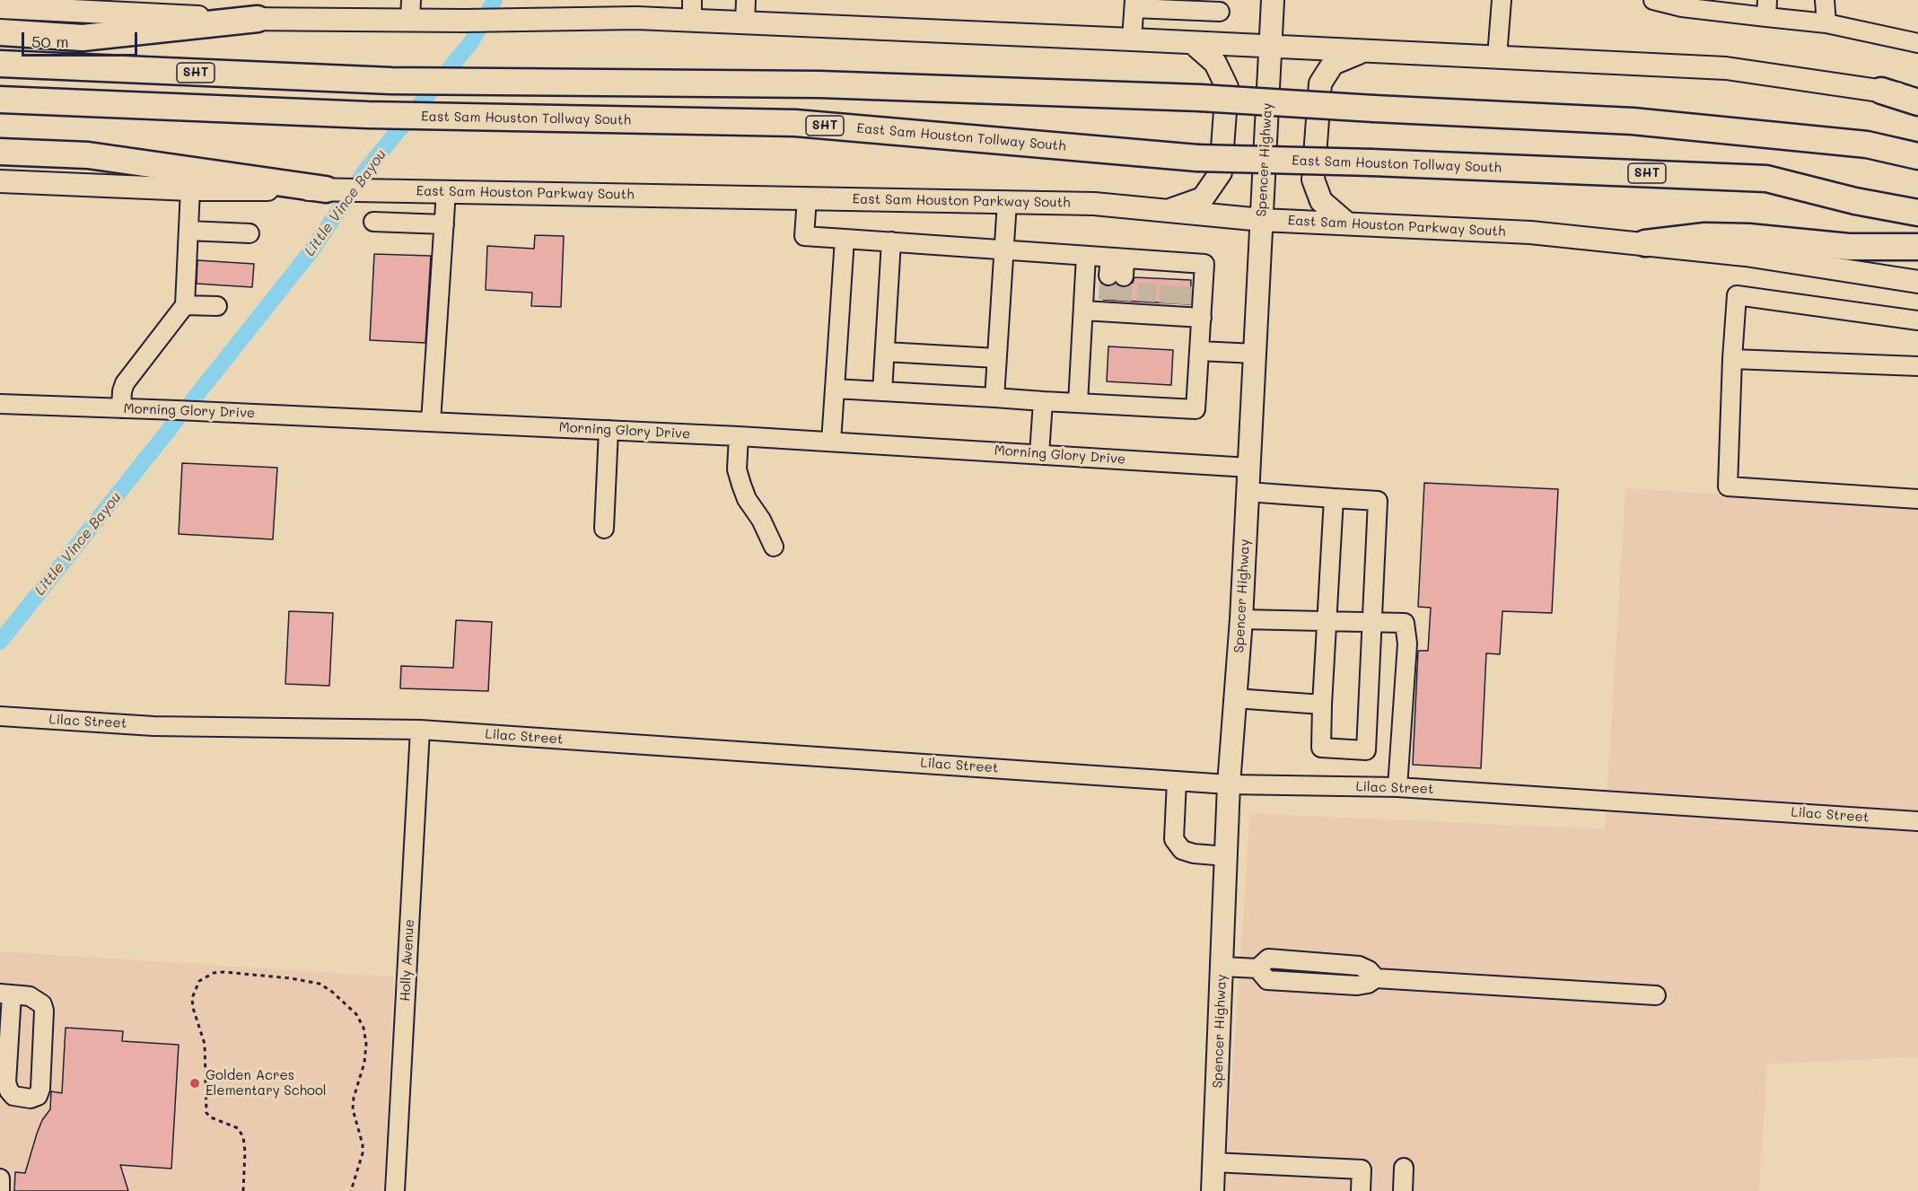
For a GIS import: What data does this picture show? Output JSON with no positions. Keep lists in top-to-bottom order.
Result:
{
  "streets": {
    "highway": ["SHT", "East Sam Houston Tollway South"],
    "main road": ["Spencer Highway", "East Sam Houston Parkway South"],
    "street": ["Morning Glory Drive", "Lilac Street", "Holly Avenue"]
  },
  "crossings": [
    ["Spencer Highway", "East Sam Houston Parkway South"],
    ["Spencer Highway", "Morning Glory Drive"],
    ["Spencer Highway", "Lilac Street"],
    ["Lilac Street", "Holly Avenue"]
  ],
  "water": ["Little Vince Bayou"],
  "places": ["Golden Acres Elementary School"],
  "scale_bar": "50 m"
}
